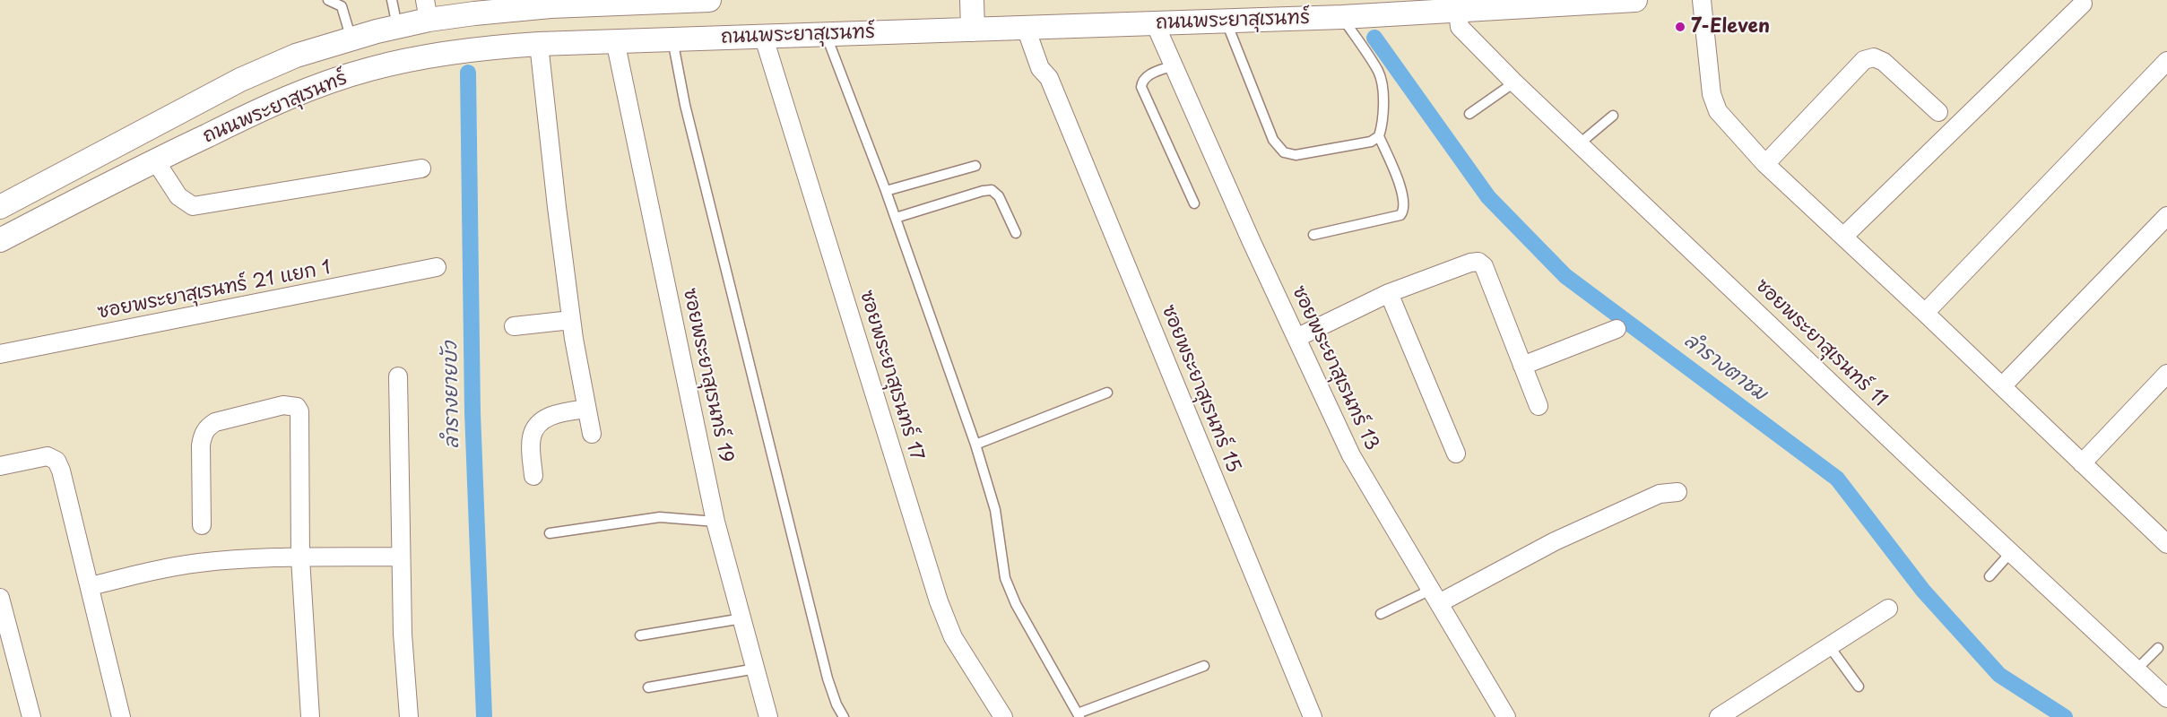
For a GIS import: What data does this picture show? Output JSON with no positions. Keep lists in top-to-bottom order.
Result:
{
  "streets": {
    "street": [
      "ถนนพระยาสุเรนทร์",
      "ซอยพระยาสุเรนทร์ 21 แยก 1",
      "ซอยพระยาสุเรนทร์ 11",
      "ซอยพระยาสุเรนทร์ 13",
      "ซอยพระยาสุเรนทร์ 19",
      "ซอยพระยาสุเรนทร์ 17",
      "ซอยพระยาสุเรนทร์ 15"
    ]
  },
  "crossings": [
    ["ถนนพระยาสุเรนทร์", "ซอยพระยาสุเรนทร์ 11"],
    ["ถนนพระยาสุเรนทร์", "ซอยพระยาสุเรนทร์ 13"],
    ["ถนนพระยาสุเรนทร์", "ซอยพระยาสุเรนทร์ 19"],
    ["ถนนพระยาสุเรนทร์", "ซอยพระยาสุเรนทร์ 17"],
    ["ถนนพระยาสุเรนทร์", "ซอยพระยาสุเรนทร์ 15"]
  ],
  "water": ["ลำรางตาชม", "ลำรางยายบัว"],
  "places": ["7-Eleven"]
}
